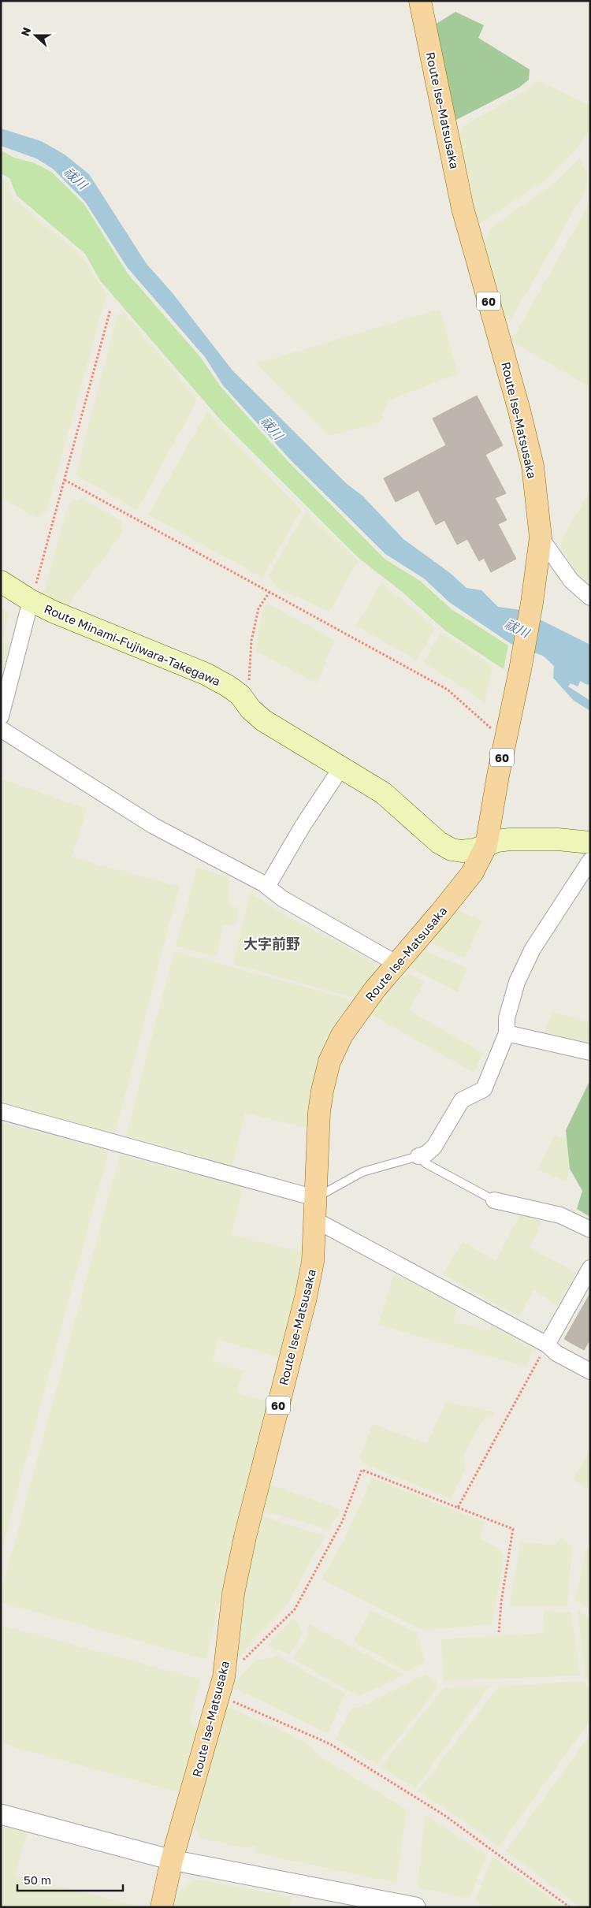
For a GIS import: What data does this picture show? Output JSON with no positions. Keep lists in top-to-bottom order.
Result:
{
  "streets": {
    "main road": ["Route Ise-Matsusaka", "60", "Route Minami-Fujiwara-Takegawa"]
  },
  "crossings": [
    ["Route Ise-Matsusaka", "Route Minami-Fujiwara-Takegawa"]
  ],
  "districts": ["大字前野"],
  "water": ["祓川"],
  "scale_bar": "50 m",
  "north": "left"
}
